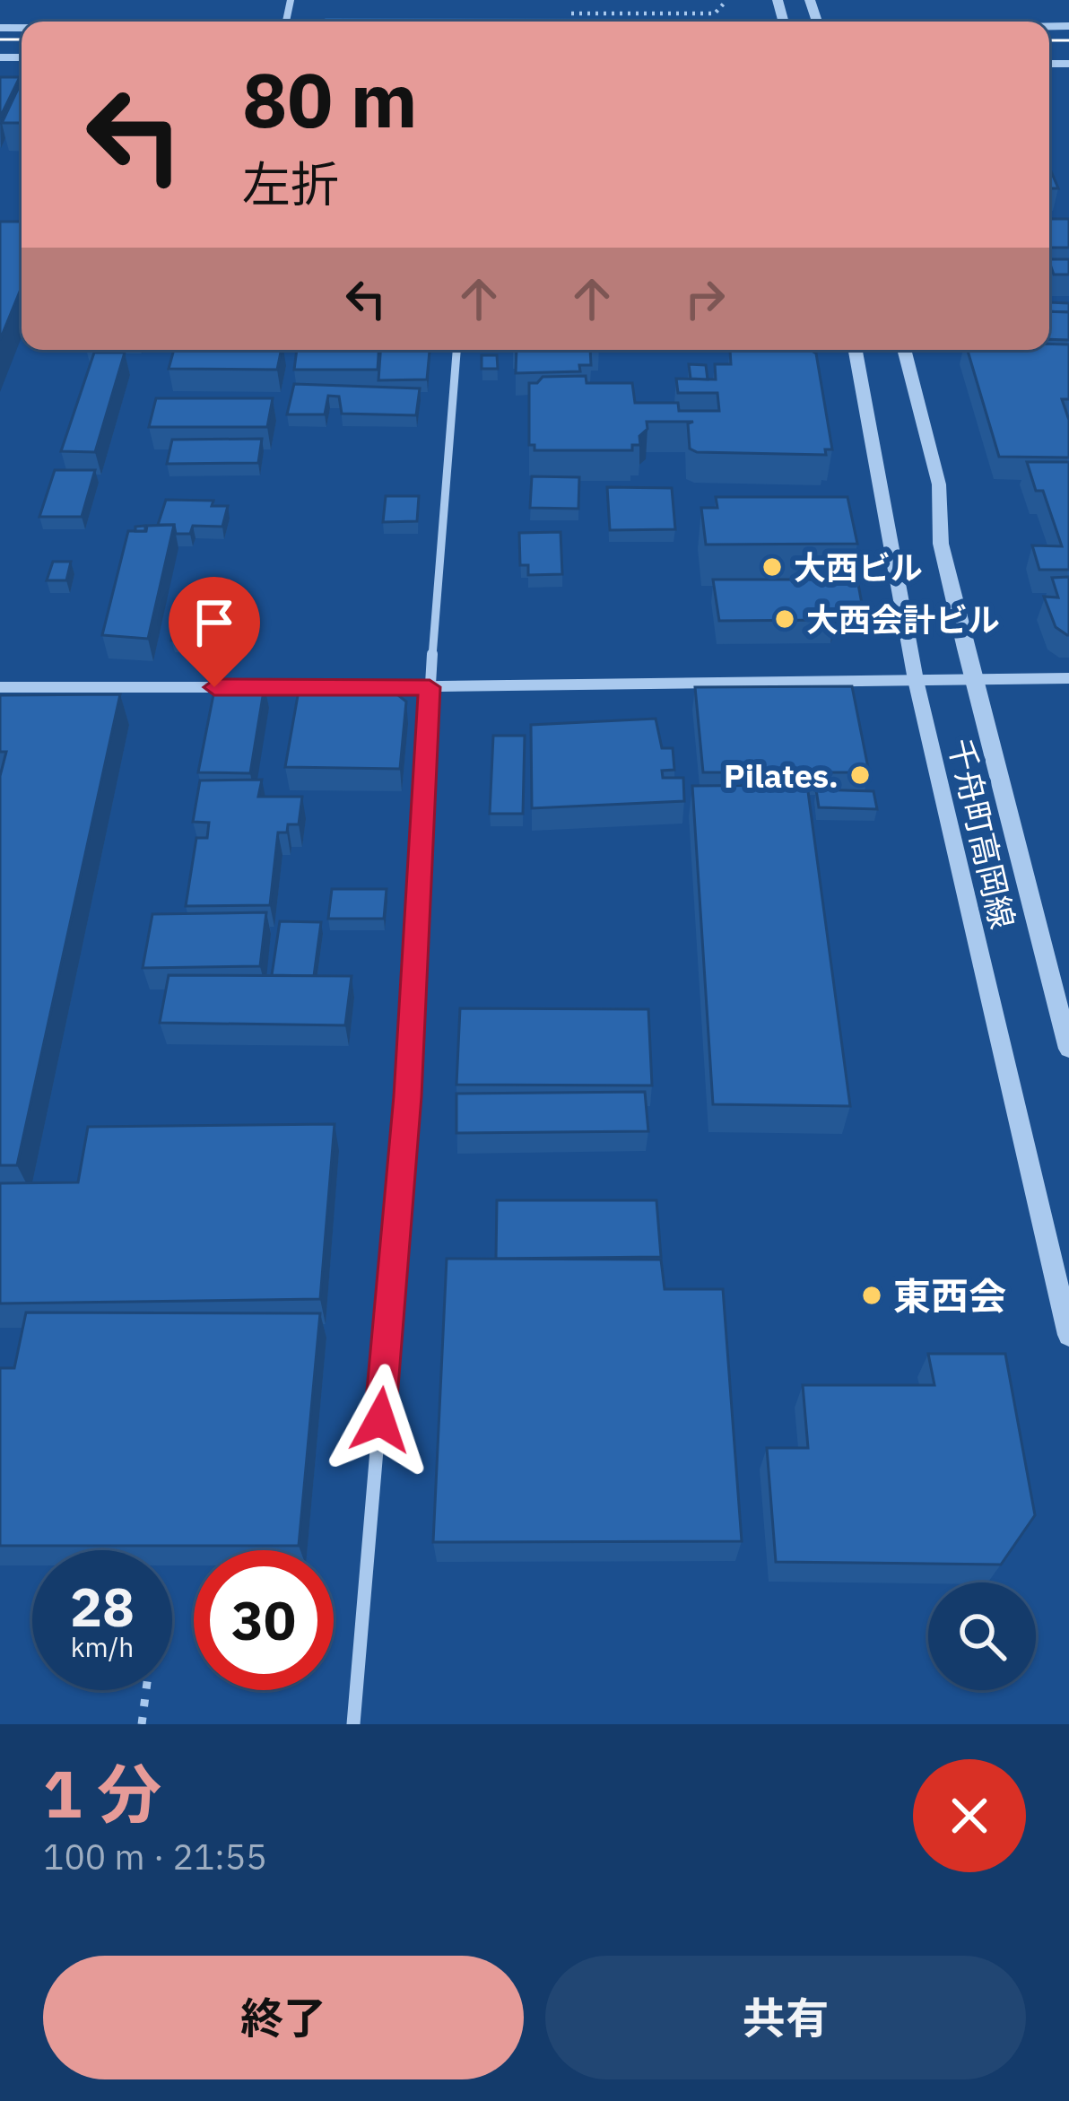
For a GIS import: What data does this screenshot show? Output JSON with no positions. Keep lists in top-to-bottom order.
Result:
{
  "streets": {
    "street": ["千舟町高岡線"]
  },
  "places": [
    "大西ビル",
    "大西会計ビル",
    "Pilates.",
    "東西会"
  ],
  "page": {
    "turn": ["80 m", "左折"],
    "speed": "28 km/h",
    "limit": "30",
    "heading": ["1 分", "100 m · 21:55"],
    "buttons": ["終了", "共有"]
  }
}
